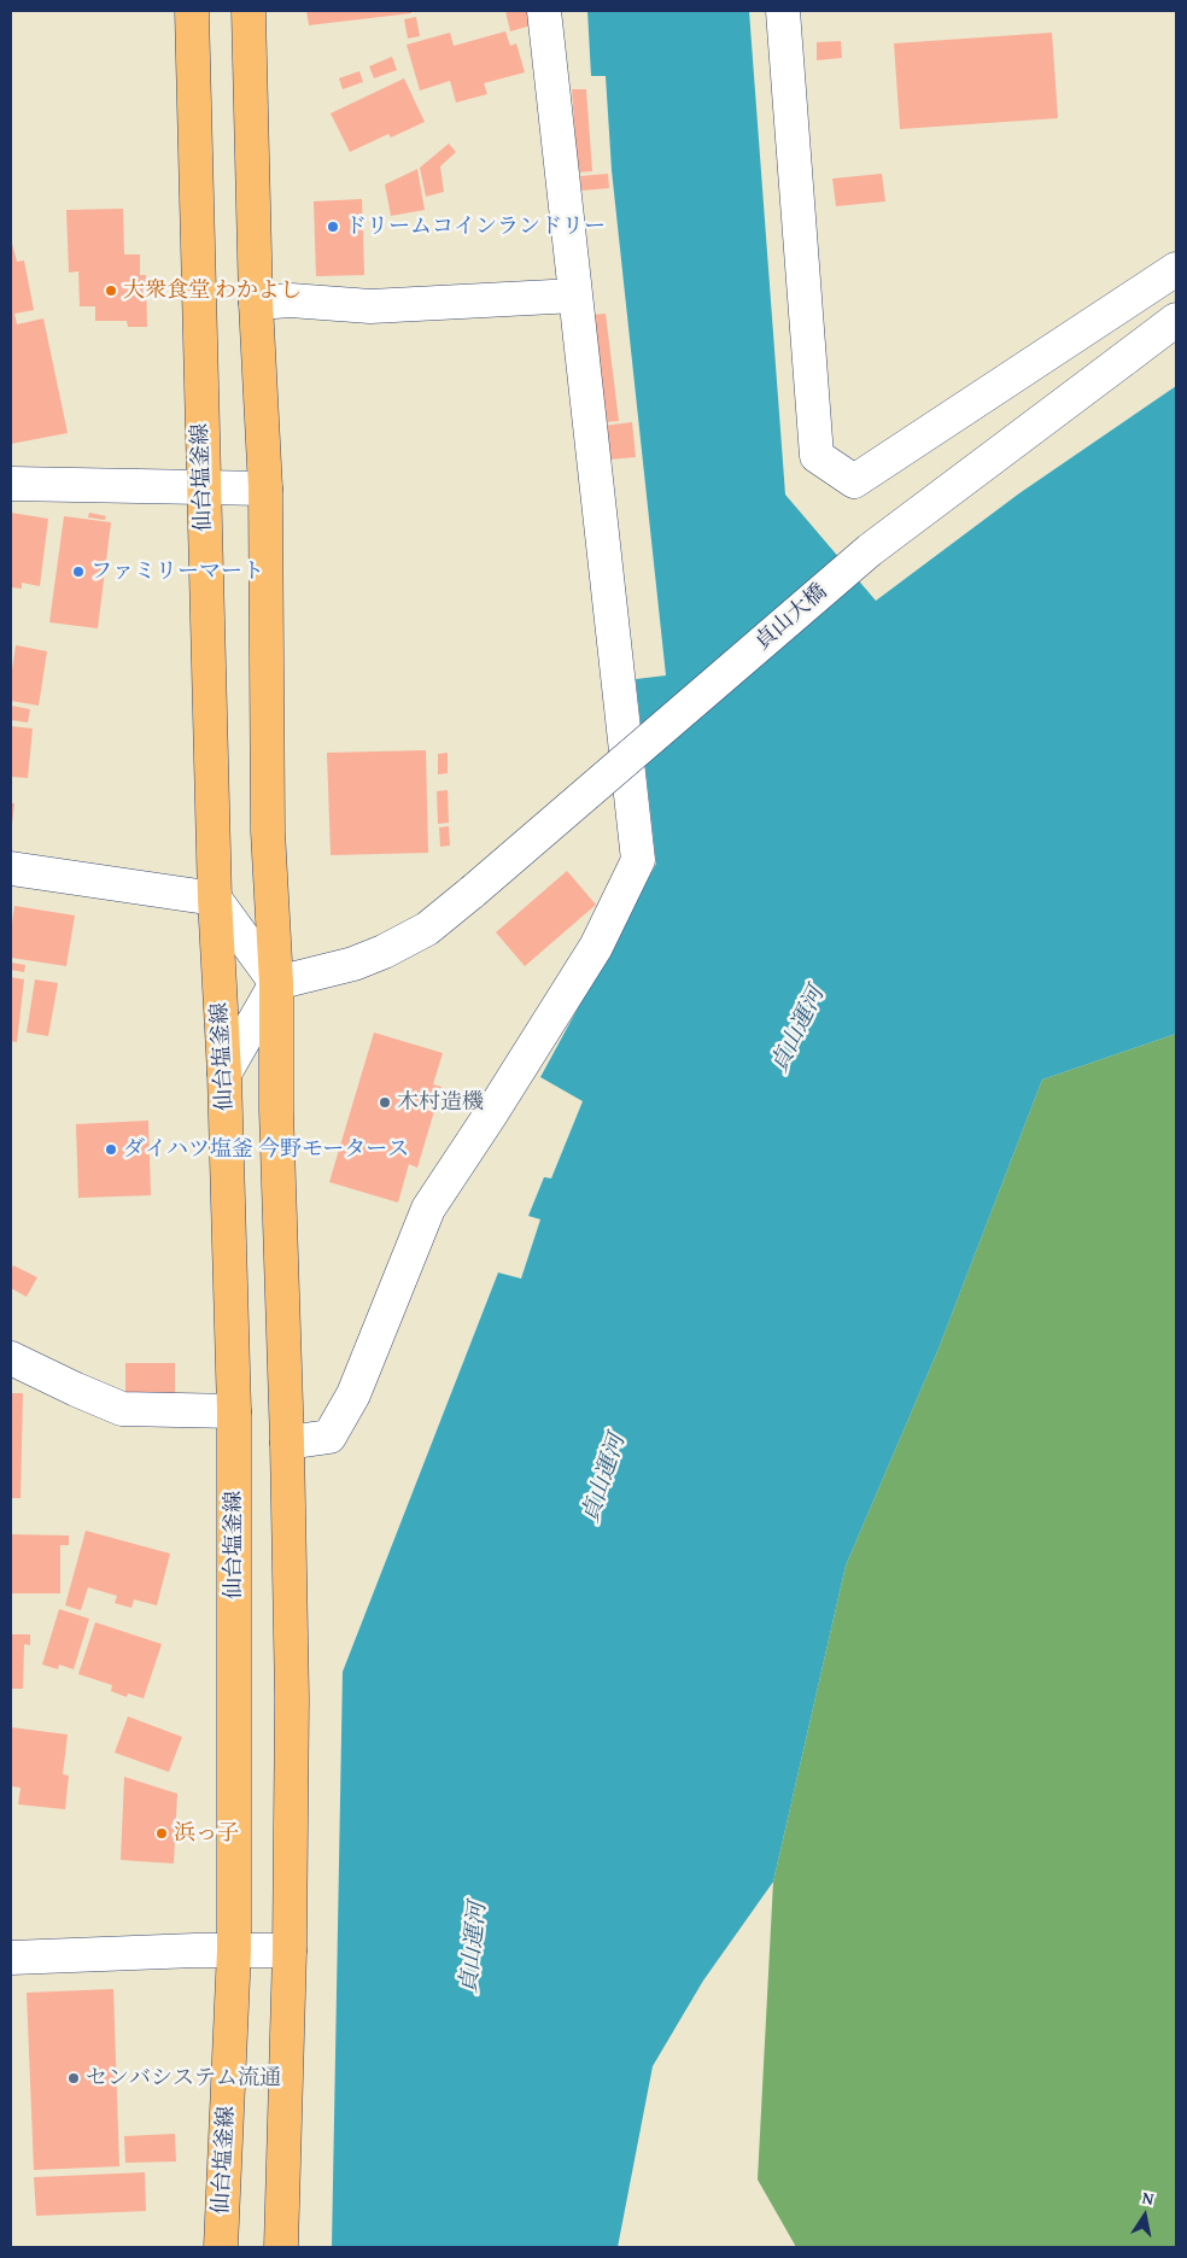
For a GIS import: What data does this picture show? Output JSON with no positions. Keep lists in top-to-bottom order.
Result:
{
  "streets": {
    "main road": ["仙台塩釜線"],
    "street": ["貞山大橋"]
  },
  "water": ["貞山運河"],
  "places": [
    "ドリームコインランドリー",
    "大衆食堂 わかよし",
    "ファミリーマート",
    "木村造機",
    "ダイハツ塩釜 今野モータース",
    "浜っ子",
    "センバシステム流通"
  ],
  "north": "top"
}
